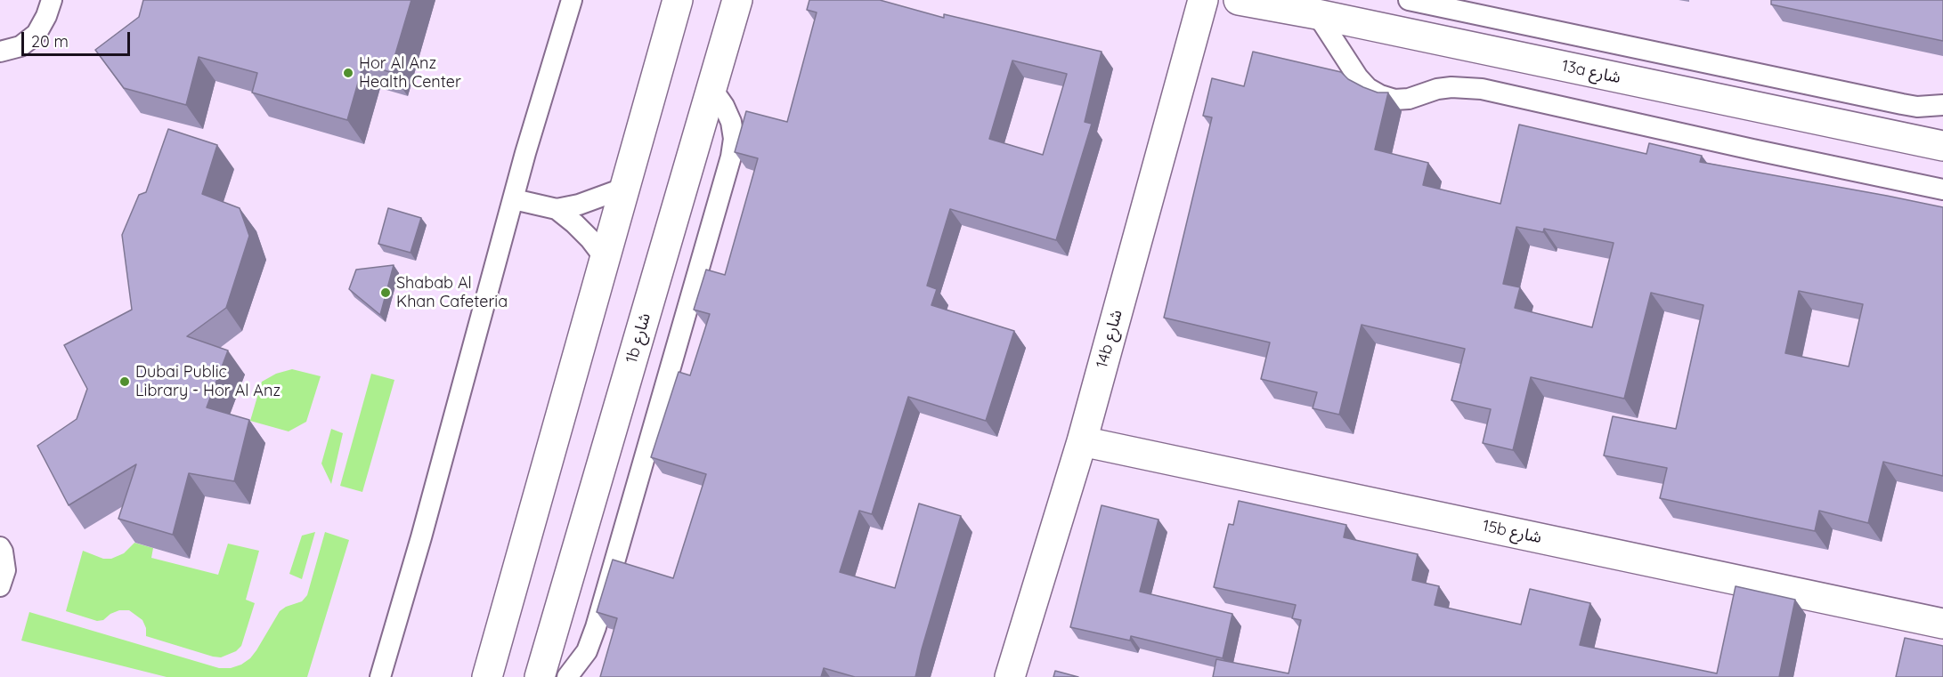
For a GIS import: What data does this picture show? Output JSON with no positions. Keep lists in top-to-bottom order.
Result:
{
  "streets": {
    "street": [
      "13a شارع",
      "1b شارع",
      "14b شارع",
      "15b شارع"
    ]
  },
  "crossings": [
    ["14b شارع", "15b شارع"]
  ],
  "places": ["Hor Al Anz Health Center", "Shabab Al Khan Cafeteria", "Dubai Public Library - Hor Al Anz"],
  "scale_bar": "20 m"
}
